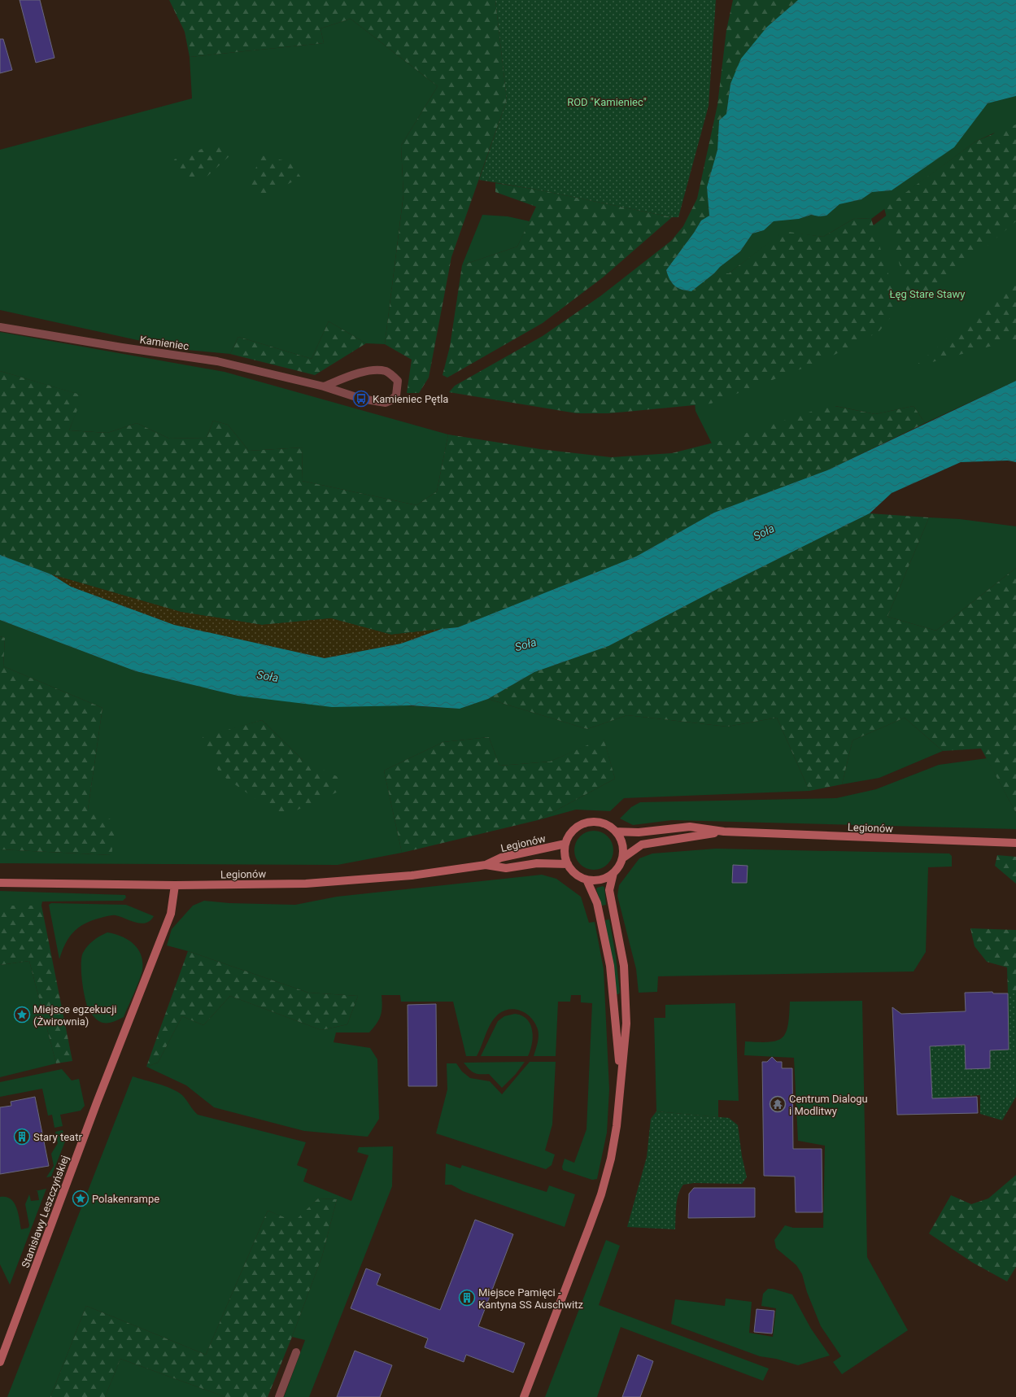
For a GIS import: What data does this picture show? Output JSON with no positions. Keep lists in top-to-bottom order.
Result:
{
  "streets": {
    "main road": ["Legionów", "Stanisławy Leszczyńskiej"],
    "street": ["Kamieniec"]
  },
  "crossings": [
    ["Legionów", "Stanisławy Leszczyńskiej"]
  ],
  "water": ["Soła"],
  "parks": ["ROD \"Kamieniec\"", "Łęg Stare Stawy"],
  "places": {
    "bus stop": ["Kamieniec Pętla"],
    "place": ["Miejsce egzekucji (Żwirownia)", "Polakenrampe"],
    "temple": ["Centrum Dialogu i Modlitwy"],
    "building": ["Stary teatr", "Miejsce Pamięci - Kantyna SS Auschwitz"]
  }
}
